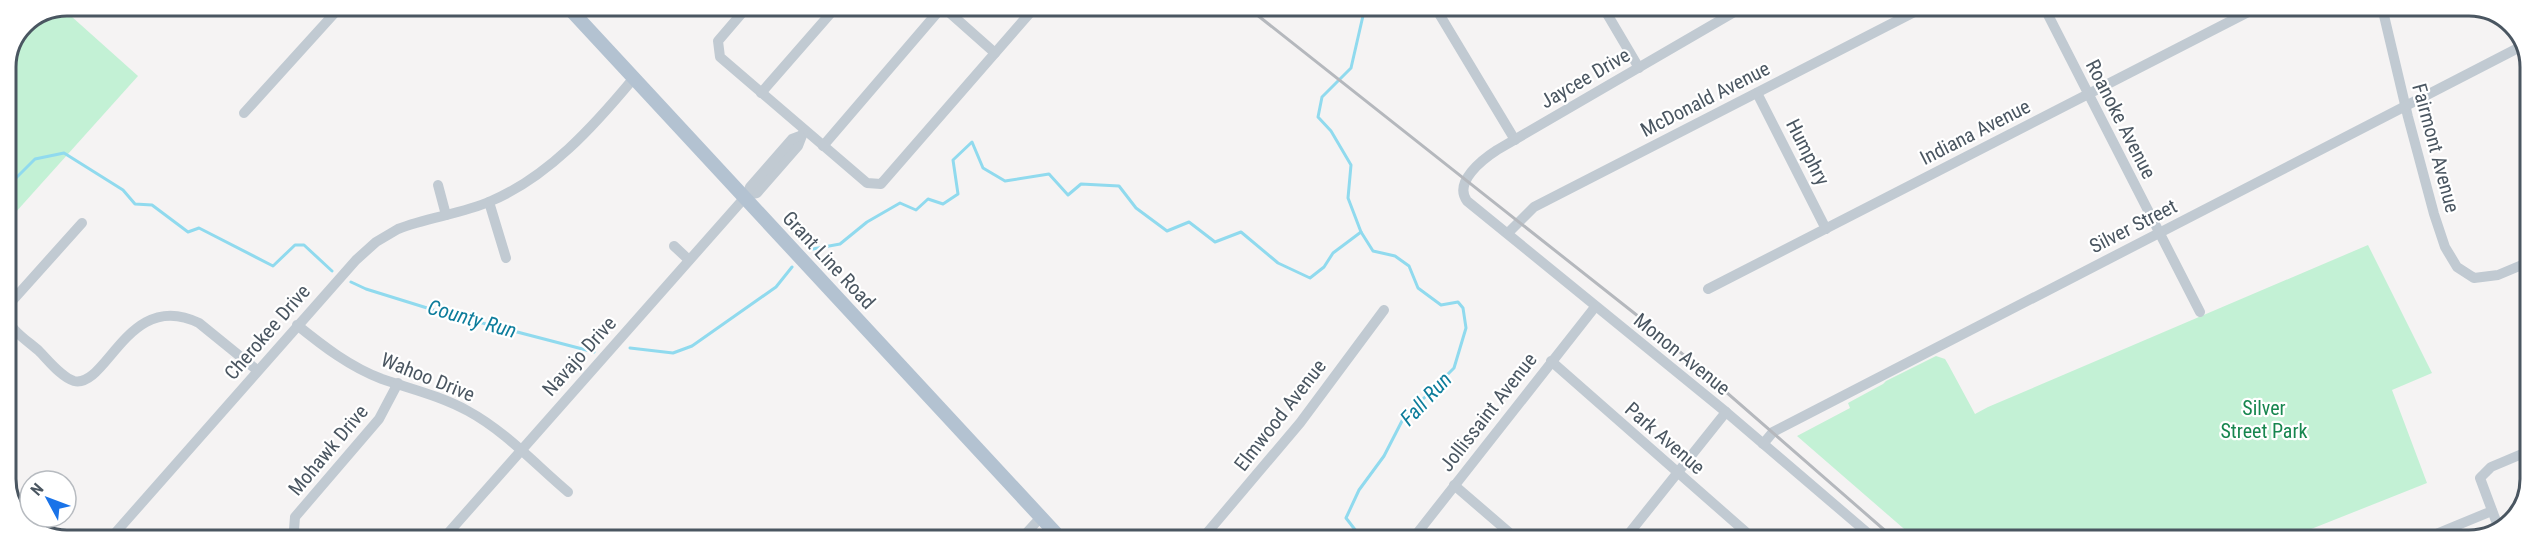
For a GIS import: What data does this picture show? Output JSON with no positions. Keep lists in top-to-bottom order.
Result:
{
  "streets": {
    "main road": ["Grant Line Road"],
    "street": [
      "Jaycee Drive",
      "McDonald Avenue",
      "Roanoke Avenue",
      "Indiana Avenue",
      "Fairmont Avenue",
      "Humphry",
      "Silver Street",
      "Cherokee Drive",
      "Monon Avenue",
      "Navajo Drive",
      "Wahoo Drive",
      "Jollissaint Avenue",
      "Elmwood Avenue",
      "Park Avenue",
      "Mohawk Drive"
    ]
  },
  "crossings": [
    ["Jaycee Drive", "Monon Avenue"],
    ["McDonald Avenue", "Humphry"],
    ["McDonald Avenue", "Monon Avenue"],
    ["Roanoke Avenue", "Indiana Avenue"],
    ["Roanoke Avenue", "Silver Street"],
    ["Indiana Avenue", "Humphry"],
    ["Fairmont Avenue", "Silver Street"],
    ["Silver Street", "Monon Avenue"],
    ["Grant Line Road", "Cherokee Drive"],
    ["Grant Line Road", "Navajo Drive"],
    ["Cherokee Drive", "Wahoo Drive"],
    ["Monon Avenue", "Jollissaint Avenue"],
    ["Navajo Drive", "Wahoo Drive"],
    ["Wahoo Drive", "Mohawk Drive"],
    ["Jollissaint Avenue", "Park Avenue"]
  ],
  "water": ["County Run", "Fall Run"],
  "parks": ["Silver Street Park"],
  "north": "top left"
}
